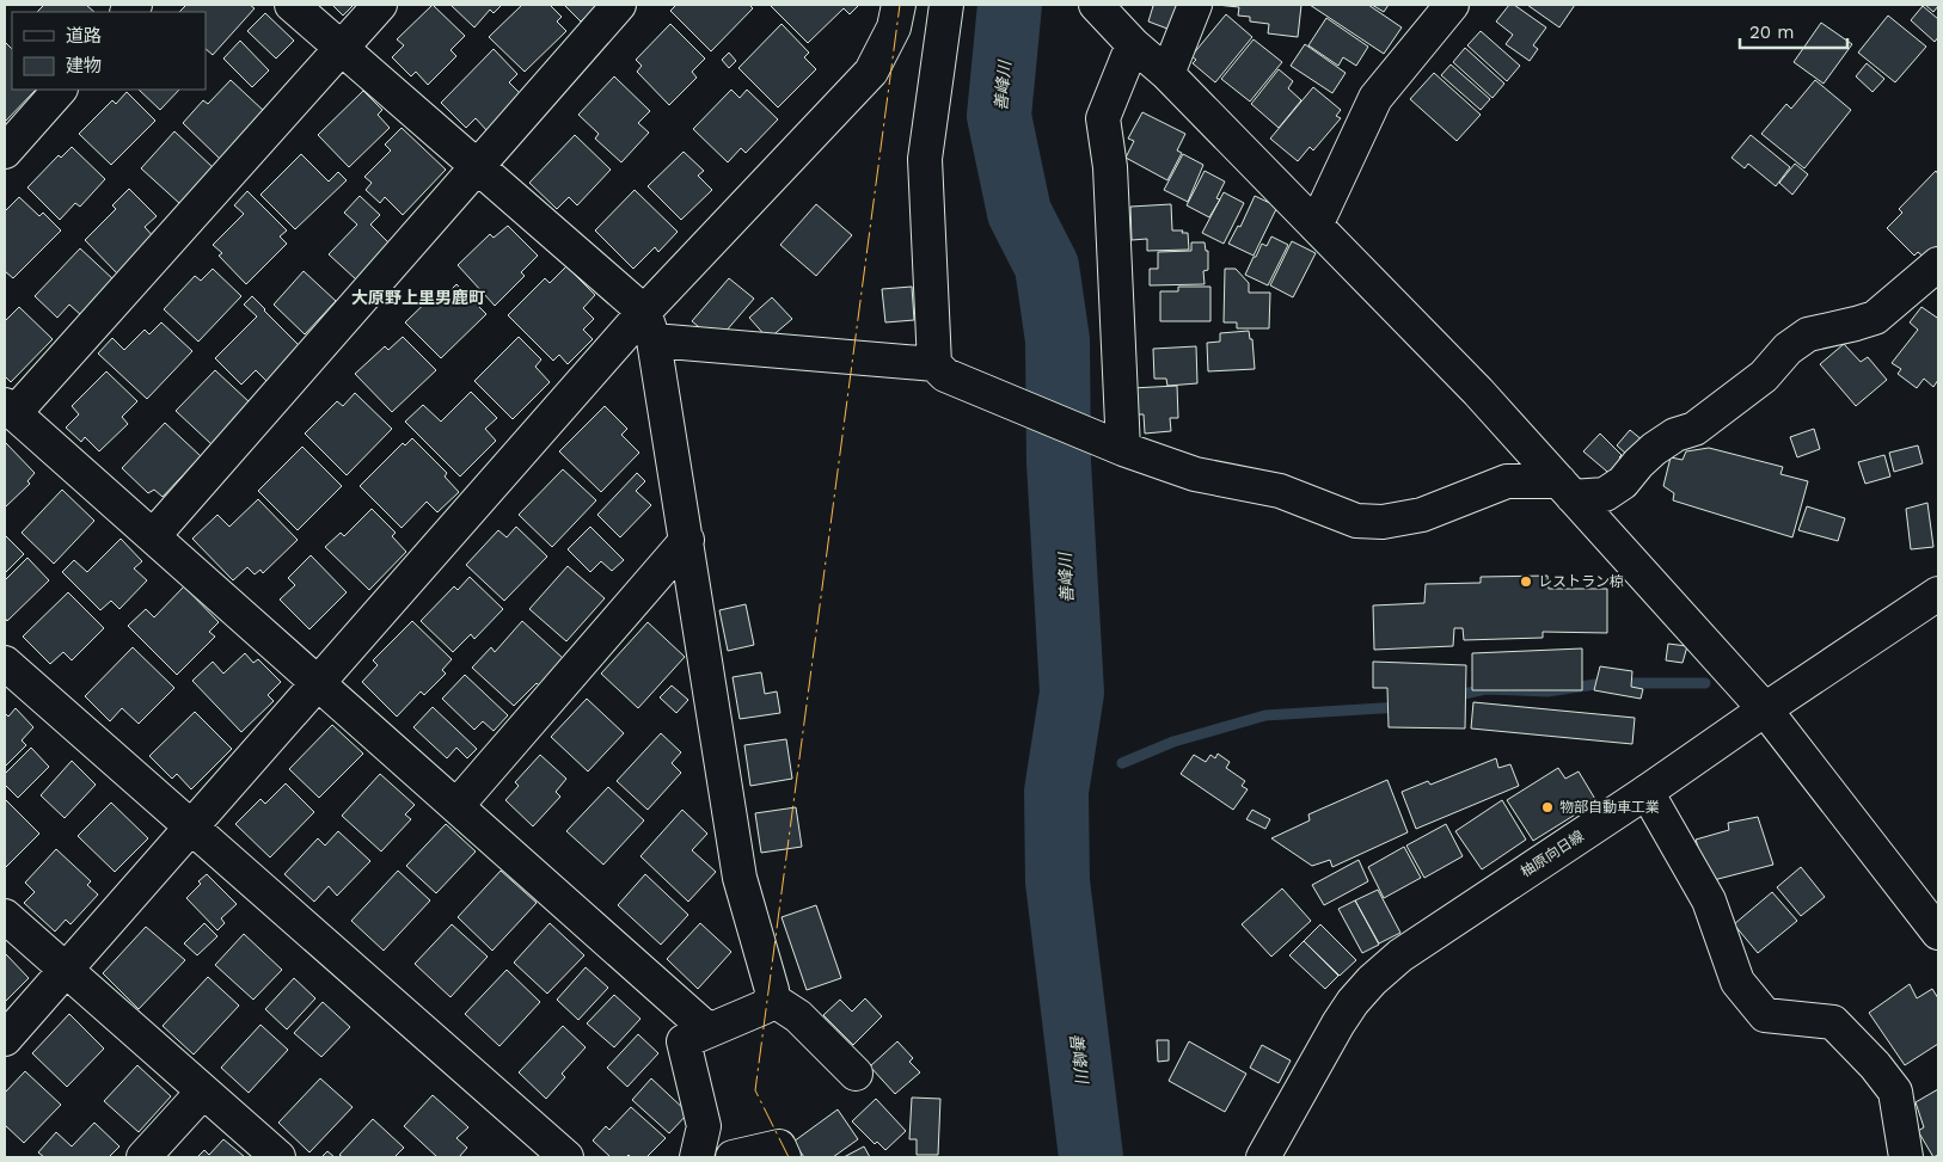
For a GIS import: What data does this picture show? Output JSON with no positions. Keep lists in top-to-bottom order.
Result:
{
  "streets": {
    "street": ["柚原向日線"]
  },
  "districts": ["大原野上里男鹿町"],
  "water": ["善峰川"],
  "places": ["レストラン椋", "物部自動車工業"],
  "legend": ["道路", "建物"],
  "scale_bar": "20 m"
}
